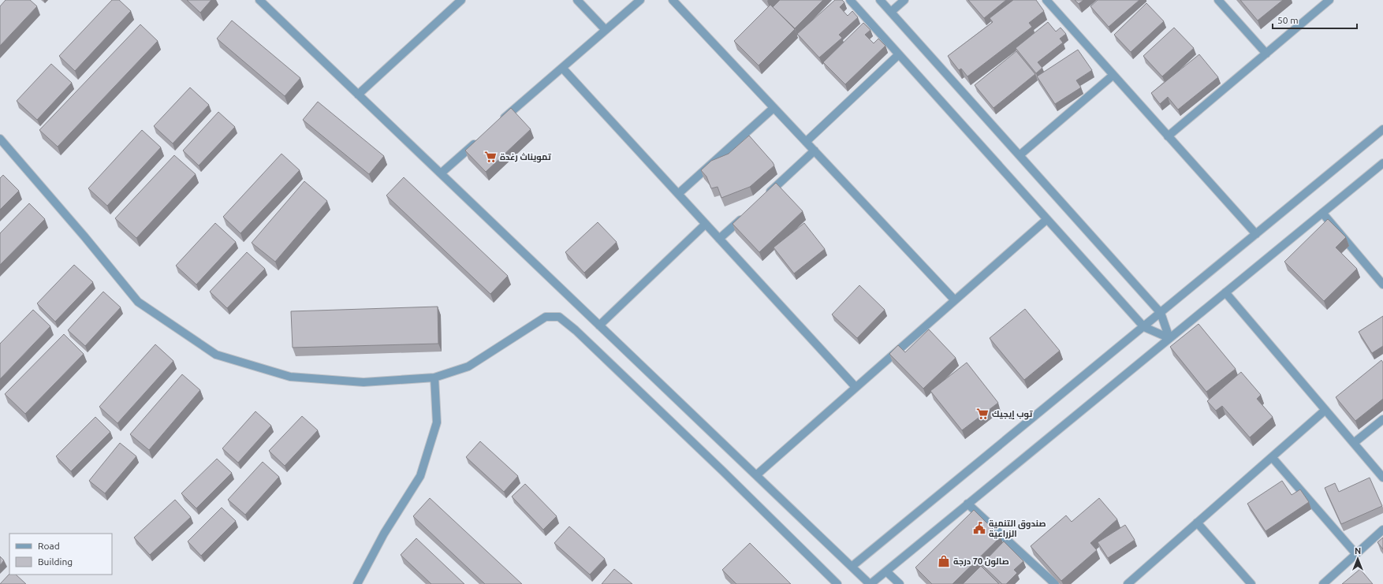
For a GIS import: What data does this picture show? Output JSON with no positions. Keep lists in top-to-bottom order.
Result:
{
  "places": {
    "supermarket": ["تمويناث رغدة", "توب إيجيك"],
    "public building": ["صندوق التنمية الزراعية"],
    "shop": ["صالون 70 درجة"]
  },
  "legend": ["Road", "Building"],
  "scale_bar": "50 m",
  "north": "top"
}
